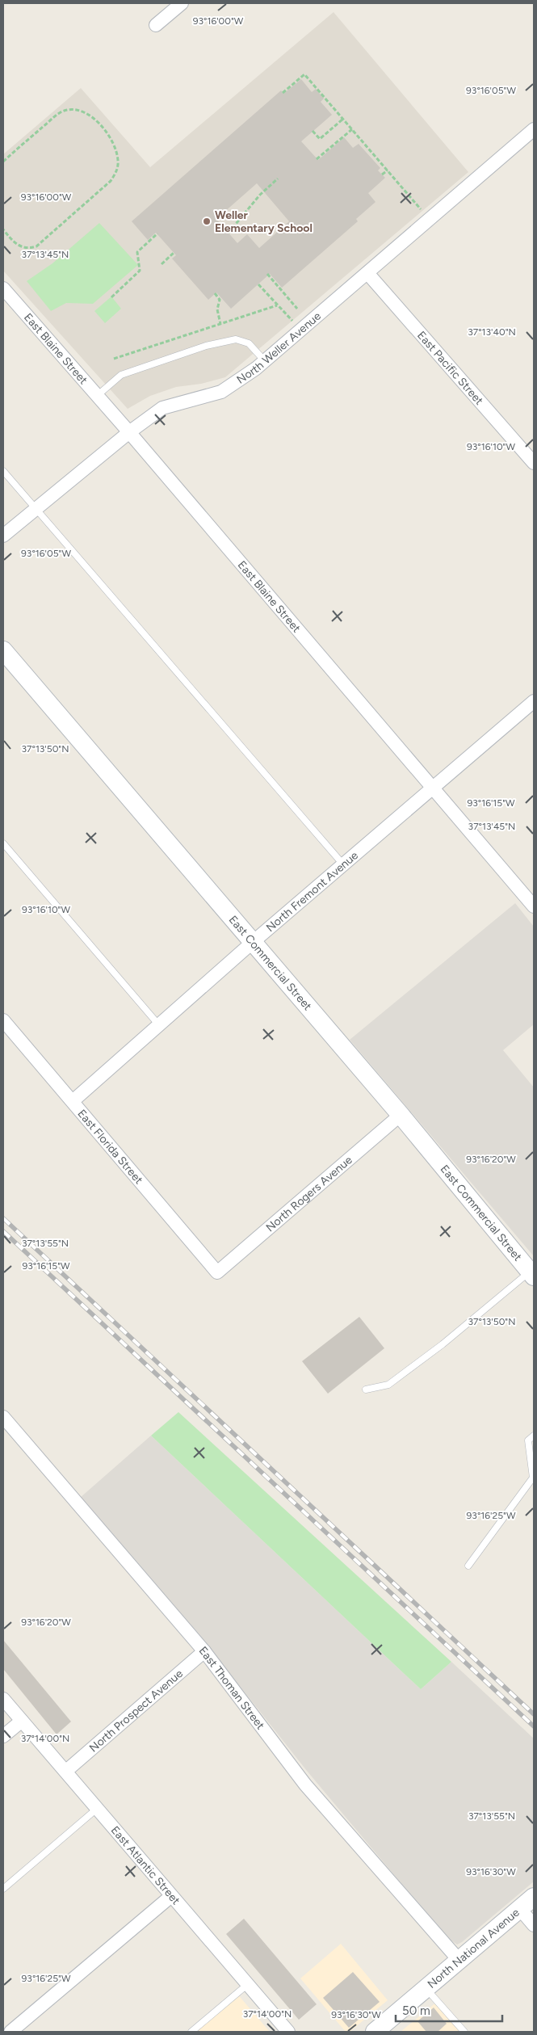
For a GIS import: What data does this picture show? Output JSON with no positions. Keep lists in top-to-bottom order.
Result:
{
  "streets": {
    "street": [
      "East Blaine Street",
      "North Weller Avenue",
      "East Pacific Street",
      "North Fremont Avenue",
      "East Commercial Street",
      "East Florida Street",
      "North Rogers Avenue",
      "East Thoman Street",
      "North Prospect Avenue",
      "East Atlantic Street",
      "North National Avenue"
    ]
  },
  "crossings": [
    ["East Blaine Street", "North Weller Avenue"],
    ["East Blaine Street", "North Fremont Avenue"],
    ["North Weller Avenue", "East Pacific Street"],
    ["North Fremont Avenue", "East Commercial Street"],
    ["North Fremont Avenue", "East Florida Street"],
    ["East Commercial Street", "North Rogers Avenue"],
    ["East Florida Street", "North Rogers Avenue"],
    ["East Thoman Street", "North Prospect Avenue"],
    ["East Thoman Street", "North National Avenue"],
    ["North Prospect Avenue", "East Atlantic Street"]
  ],
  "places": ["Weller Elementary School"],
  "scale_bar": "50 m",
  "coordinates": [
    "93°16'00\"W",
    "93°16'05\"W",
    "37°13'45\"N",
    "37°13'40\"N",
    "93°16'10\"W",
    "37°13'50\"N",
    "93°16'15\"W",
    "93°16'20\"W",
    "37°13'55\"N",
    "93°16'25\"W",
    "37°14'00\"N",
    "93°16'30\"W"
  ]
}
